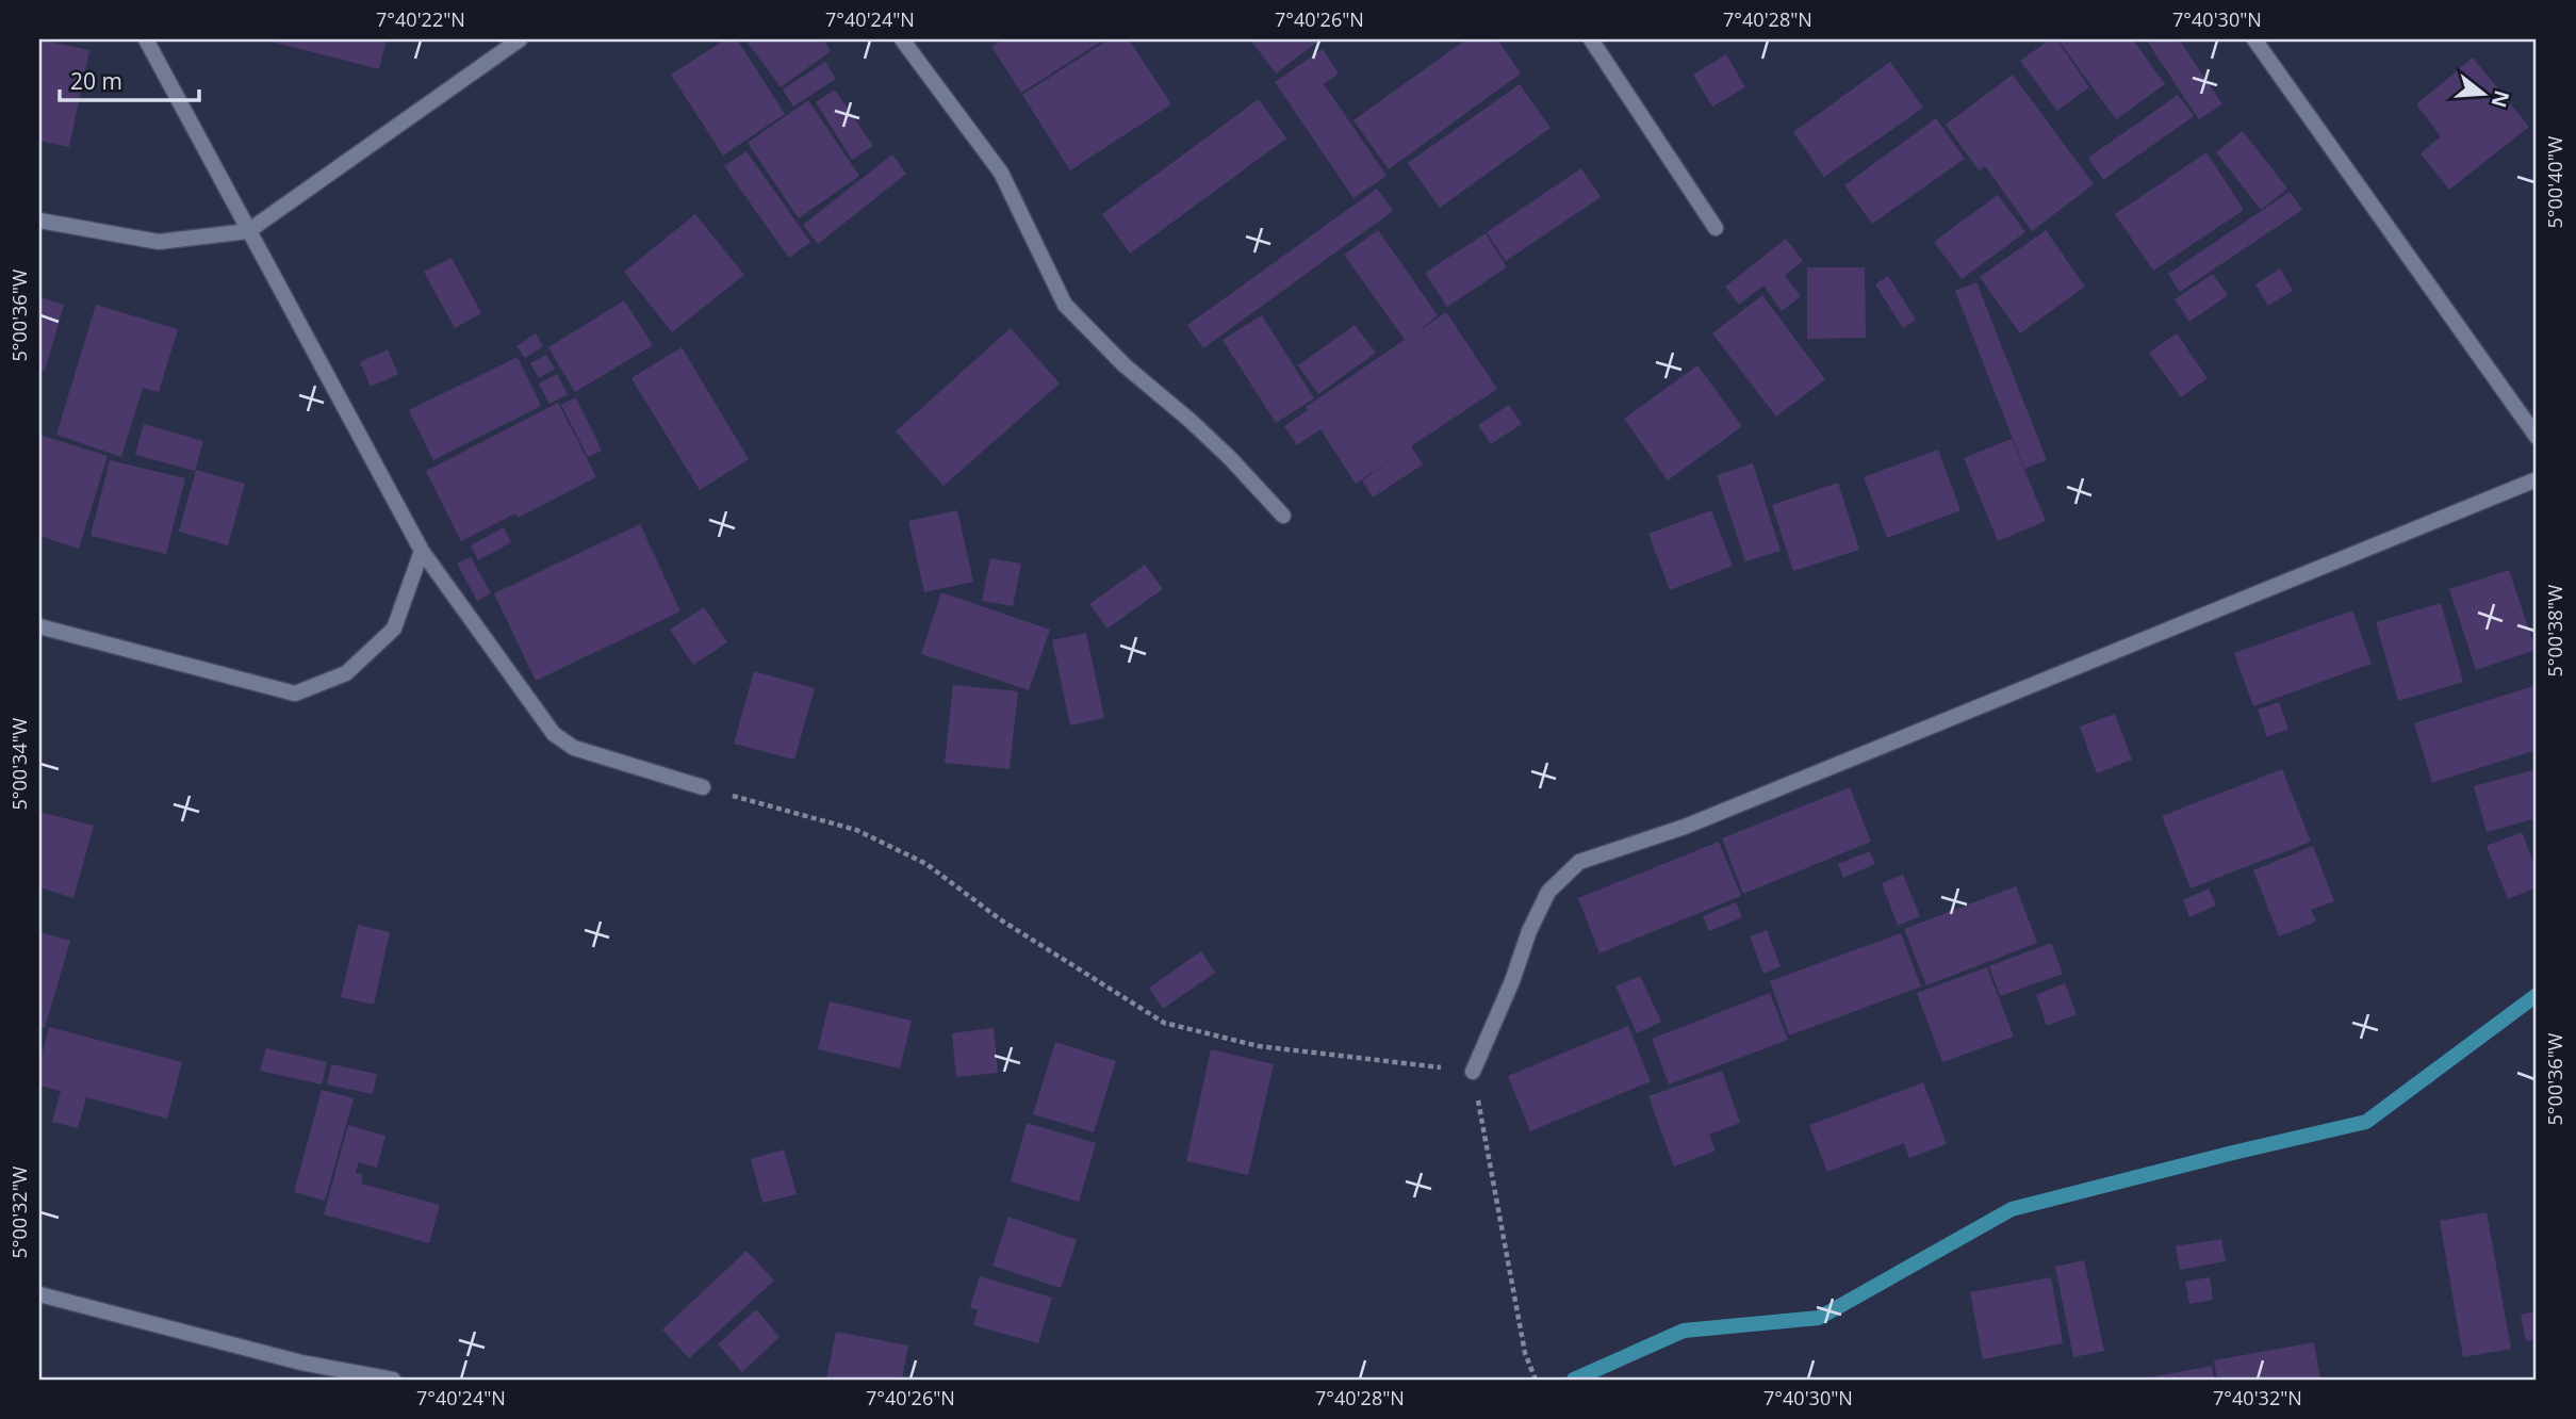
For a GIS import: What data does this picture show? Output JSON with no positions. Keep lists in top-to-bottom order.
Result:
{
  "scale_bar": "20 m",
  "north": "right",
  "coordinates": [
    "7°40'22\"N",
    "7°40'24\"N",
    "7°40'26\"N",
    "7°40'28\"N",
    "7°40'30\"N",
    "5°00'40\"W",
    "5°00'36\"W",
    "5°00'38\"W",
    "5°00'34\"W",
    "5°00'32\"W",
    "7°40'32\"N"
  ]
}
